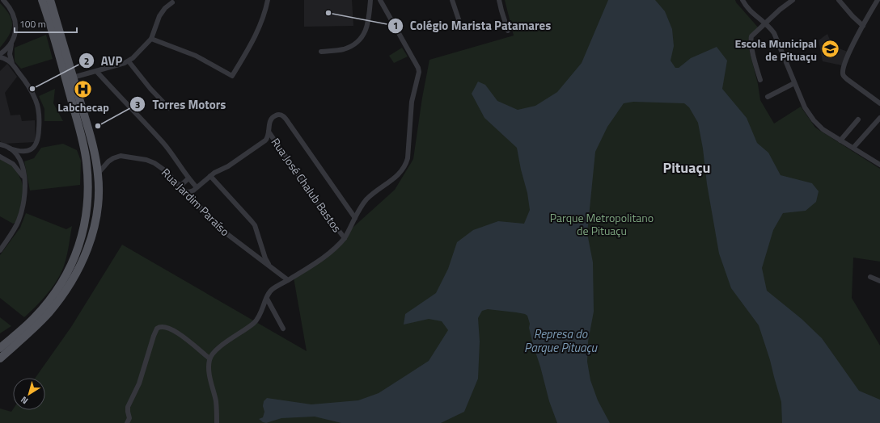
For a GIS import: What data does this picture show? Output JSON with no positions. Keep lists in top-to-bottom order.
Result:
{
  "streets": {
    "street": ["Rua José Chalub Bastos", "Rua Jardim Paraíso"]
  },
  "districts": ["Pituaçu"],
  "water": ["Represa do Parque Pituaçu"],
  "parks": ["Parque Metropolitano de Pituaçu"],
  "places": {
    "other": ["Colégio Marista Patamares", "AVP", "Torres Motors"],
    "school or university": ["Escola Municipal de Pituaçu"],
    "hospital": ["Labchecap"]
  },
  "scale_bar": "100 m",
  "north": "bottom left"
}
